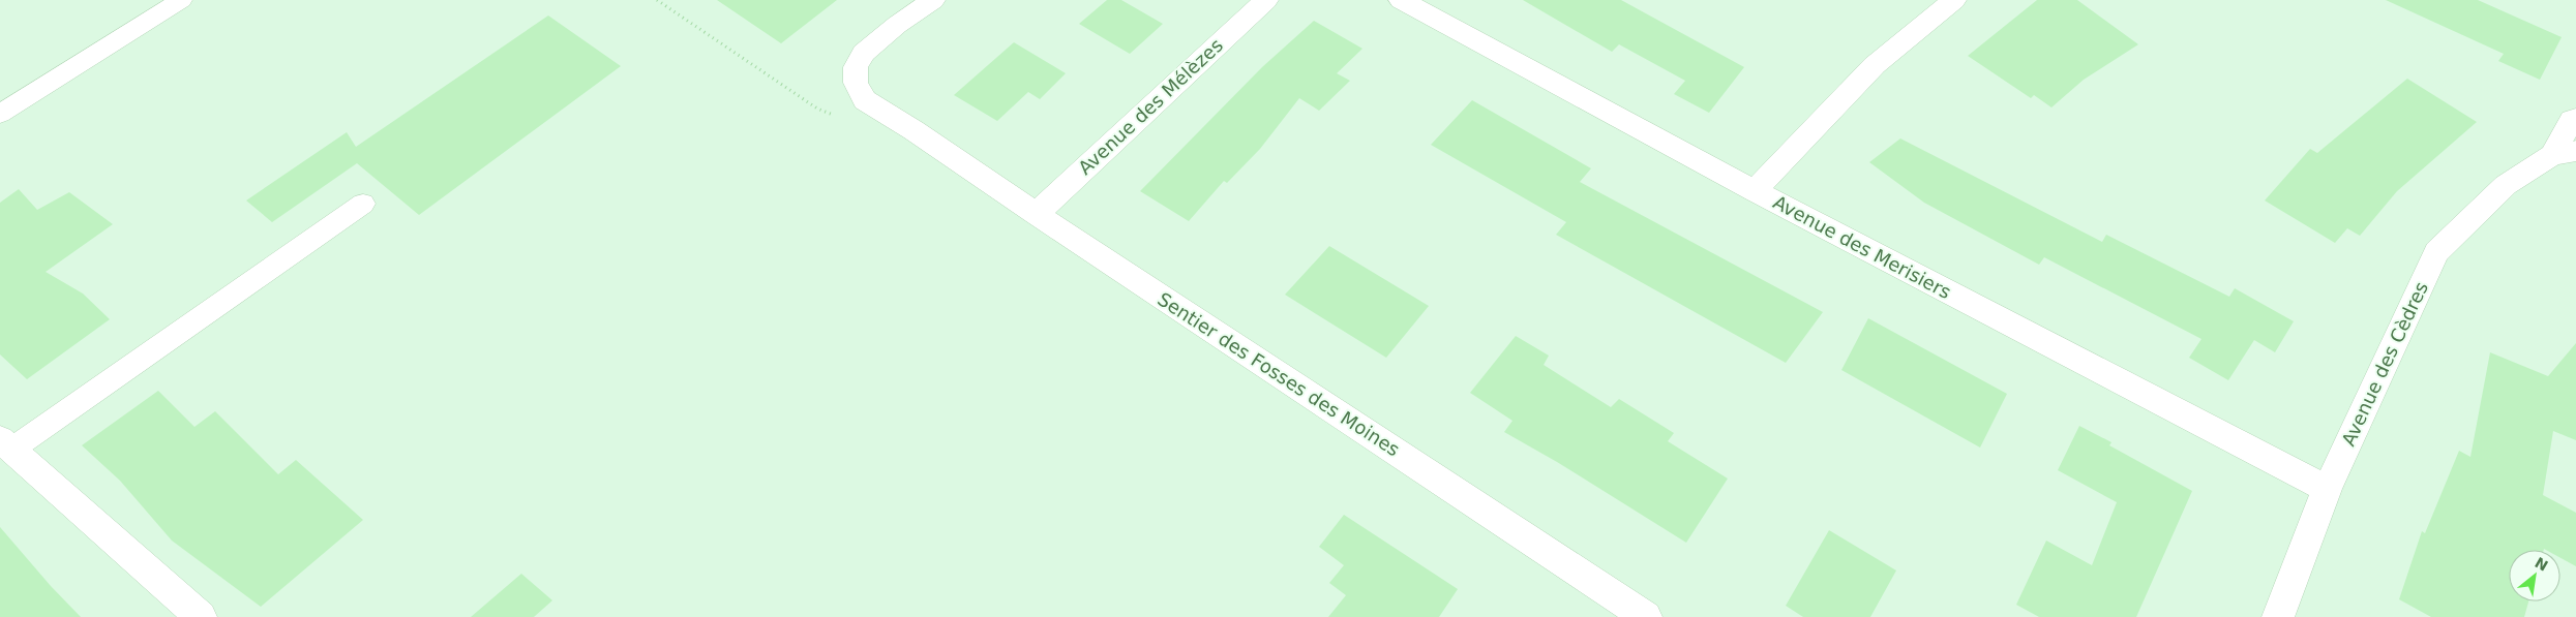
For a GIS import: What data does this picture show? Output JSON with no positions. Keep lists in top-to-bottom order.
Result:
{
  "streets": {
    "street": [
      "Avenue des Mélèzes",
      "Avenue des Merisiers",
      "Avenue des Cèdres",
      "Sentier des Fosses des Moines"
    ]
  },
  "crossings": [
    ["Avenue des Mélèzes", "Sentier des Fosses des Moines"],
    ["Avenue des Merisiers", "Avenue des Cèdres"]
  ],
  "north": "top right"
}
